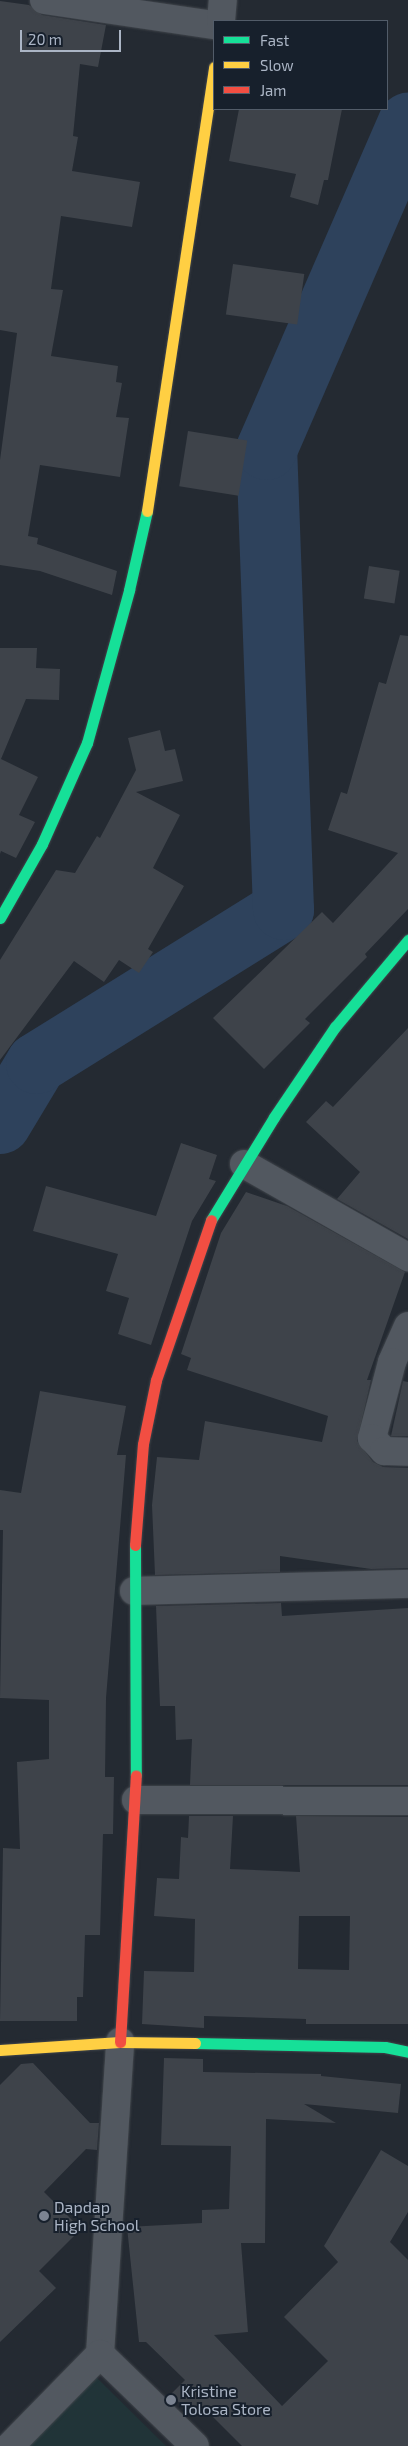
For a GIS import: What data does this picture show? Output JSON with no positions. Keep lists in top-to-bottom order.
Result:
{
  "places": ["Dapdap High School", "Kristine Tolosa Store"],
  "legend": ["Fast", "Slow", "Jam"],
  "scale_bar": "20 m"
}
